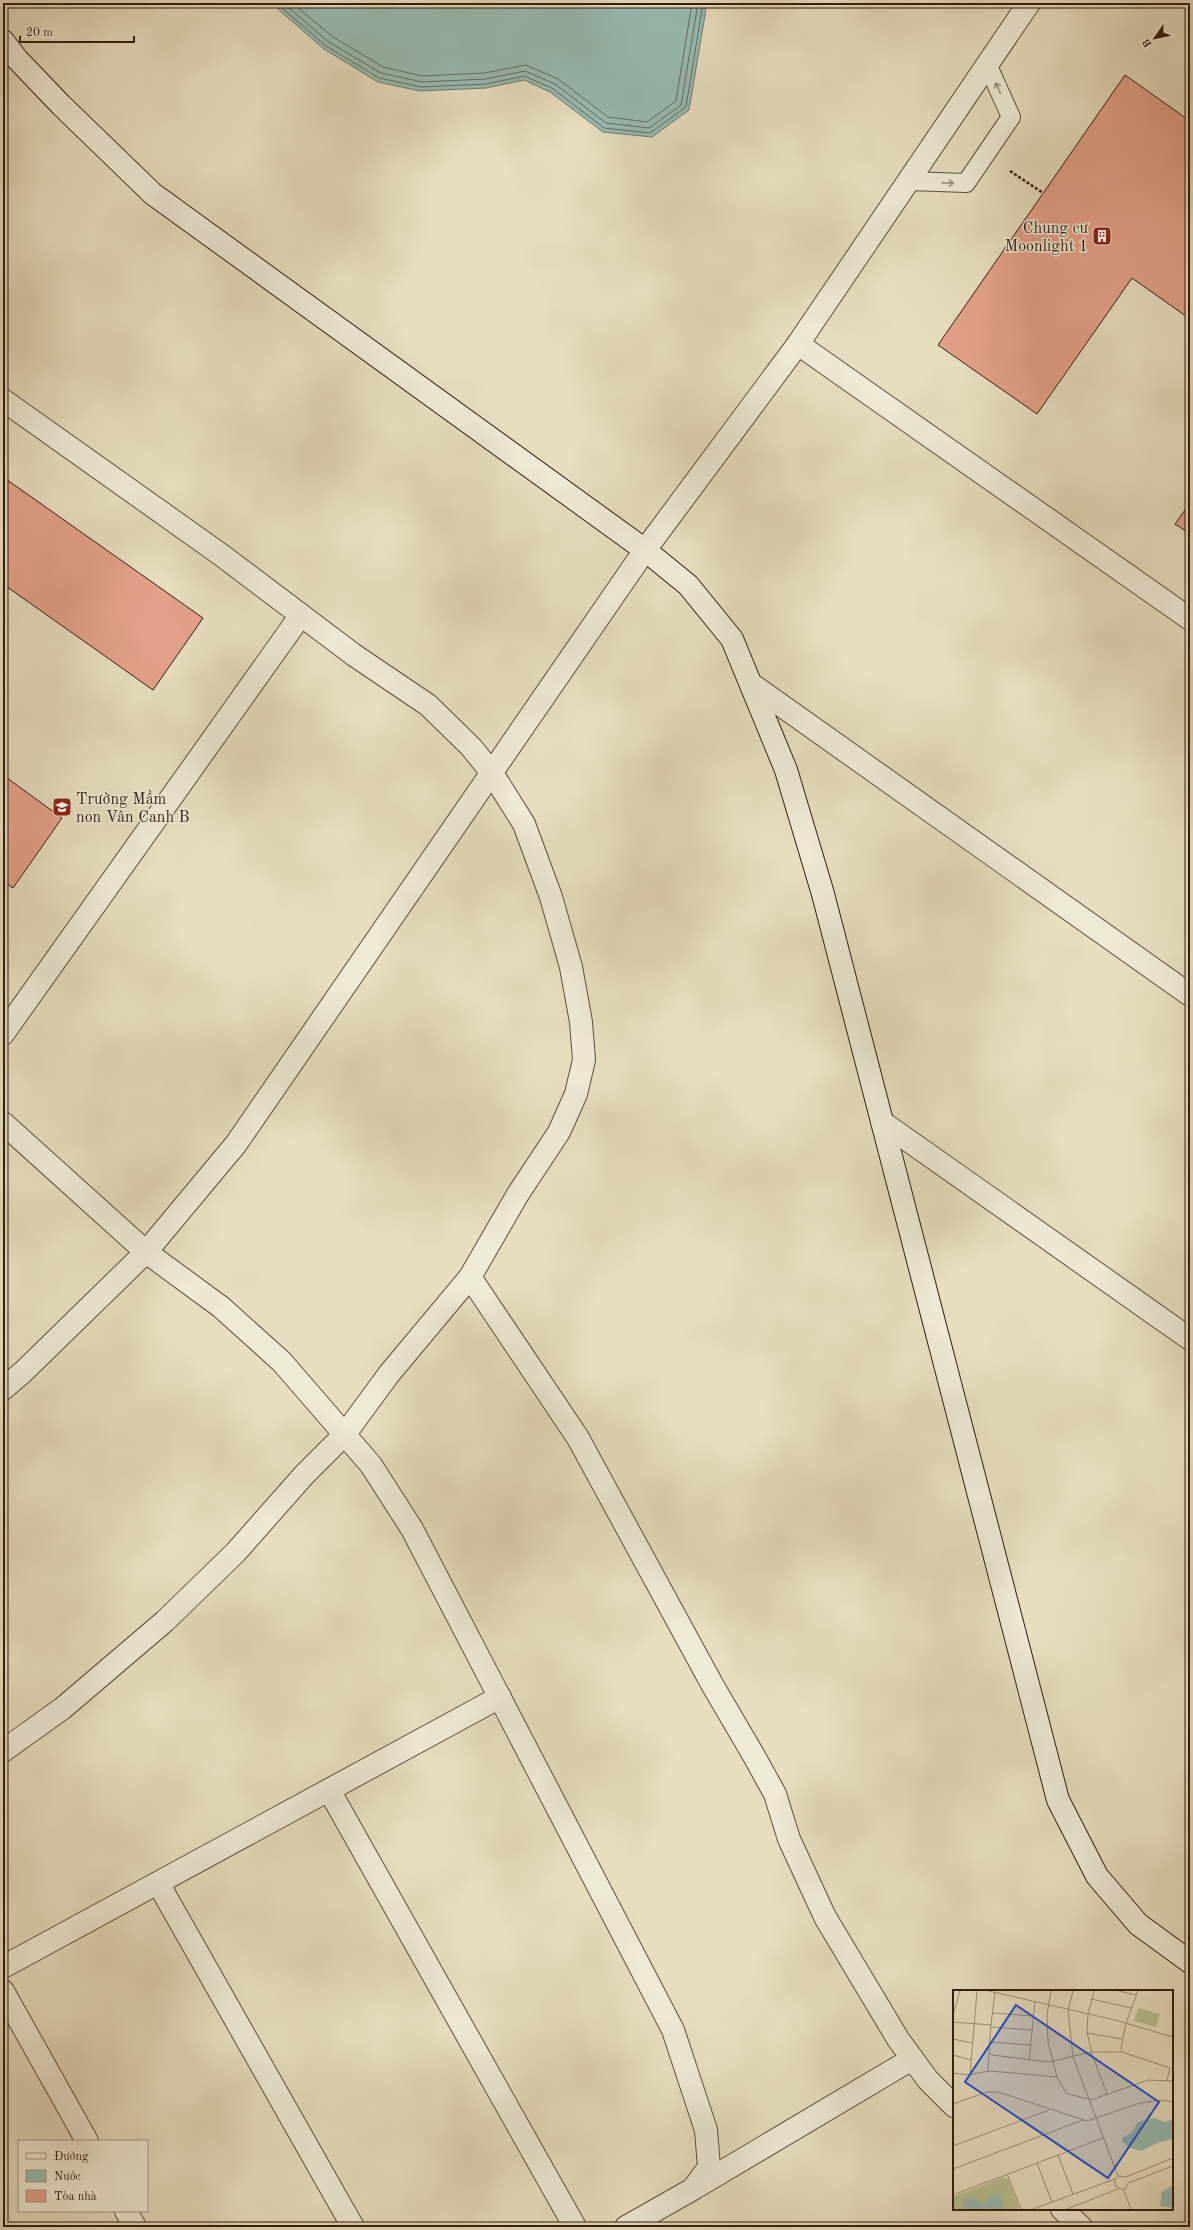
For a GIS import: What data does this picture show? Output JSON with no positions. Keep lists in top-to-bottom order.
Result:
{
  "places": {
    "building": ["Chung cư Moonlight 1"],
    "school or university": ["Trường Mầm non Vân Canh B"]
  },
  "legend": ["Đường", "Nước", "Tòa nhà"],
  "scale_bar": "20 m",
  "north": "bottom left"
}
